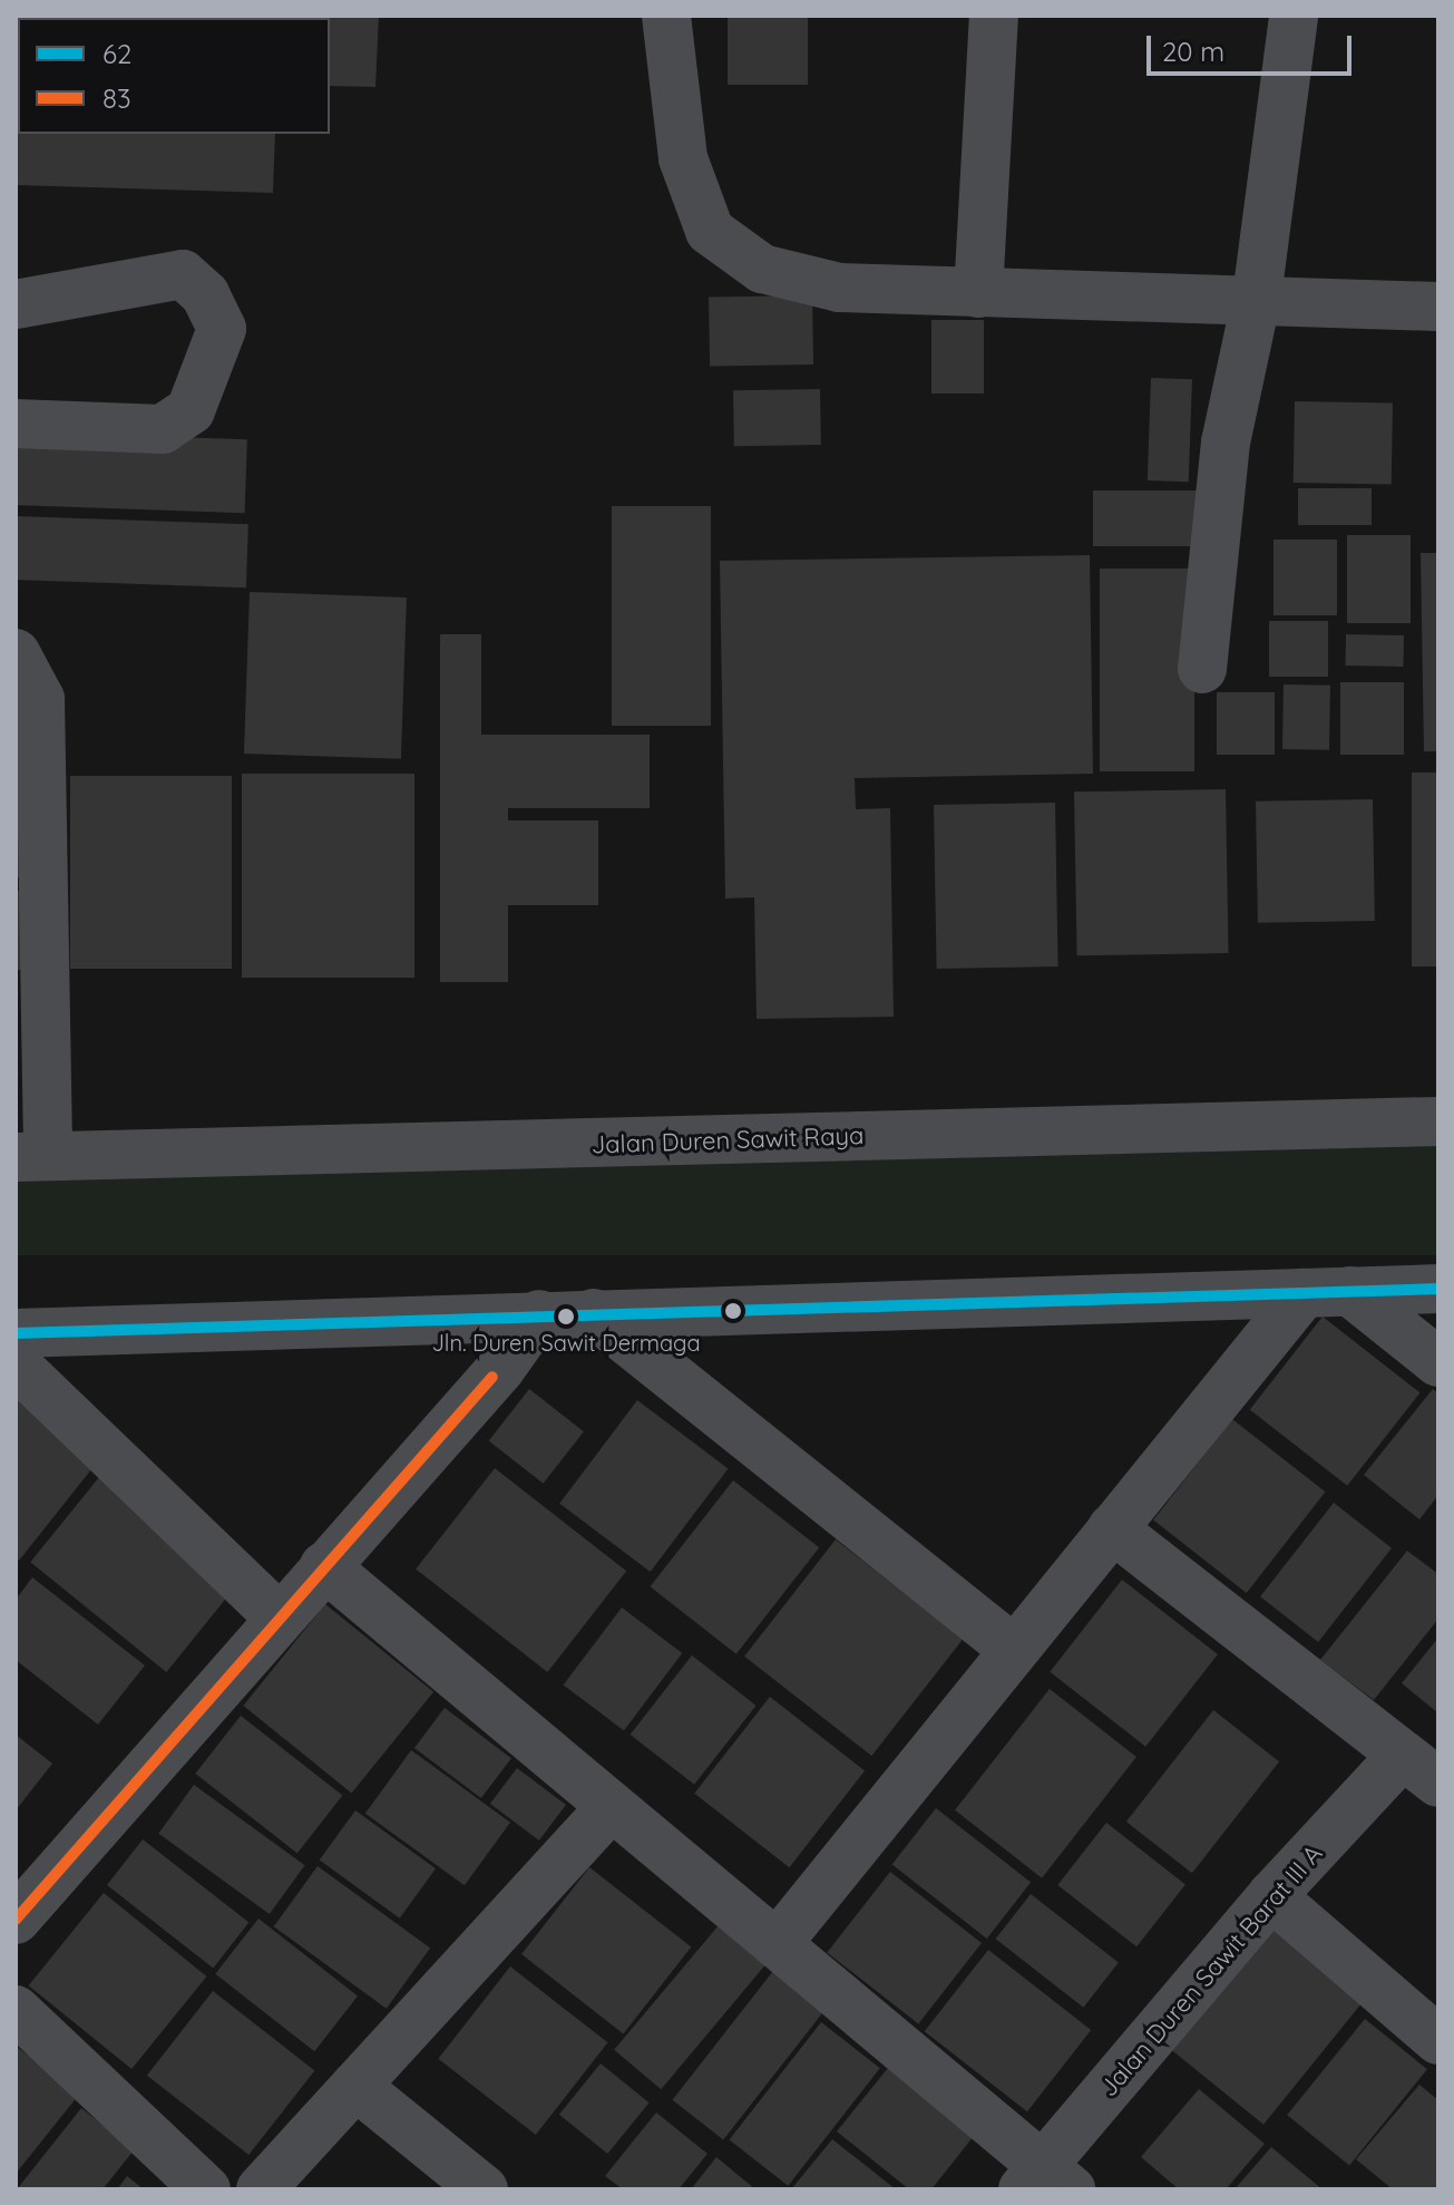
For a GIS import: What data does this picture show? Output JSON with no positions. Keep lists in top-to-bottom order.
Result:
{
  "streets": {
    "street": ["Jalan Duren Sawit Raya", "Jalan Duren Sawit Barat III A"]
  },
  "places": ["Jln. Duren Sawit Dermaga"],
  "lines": ["transit line 62", "transit line 83"],
  "legend": ["62", "83"],
  "scale_bar": "20 m"
}
